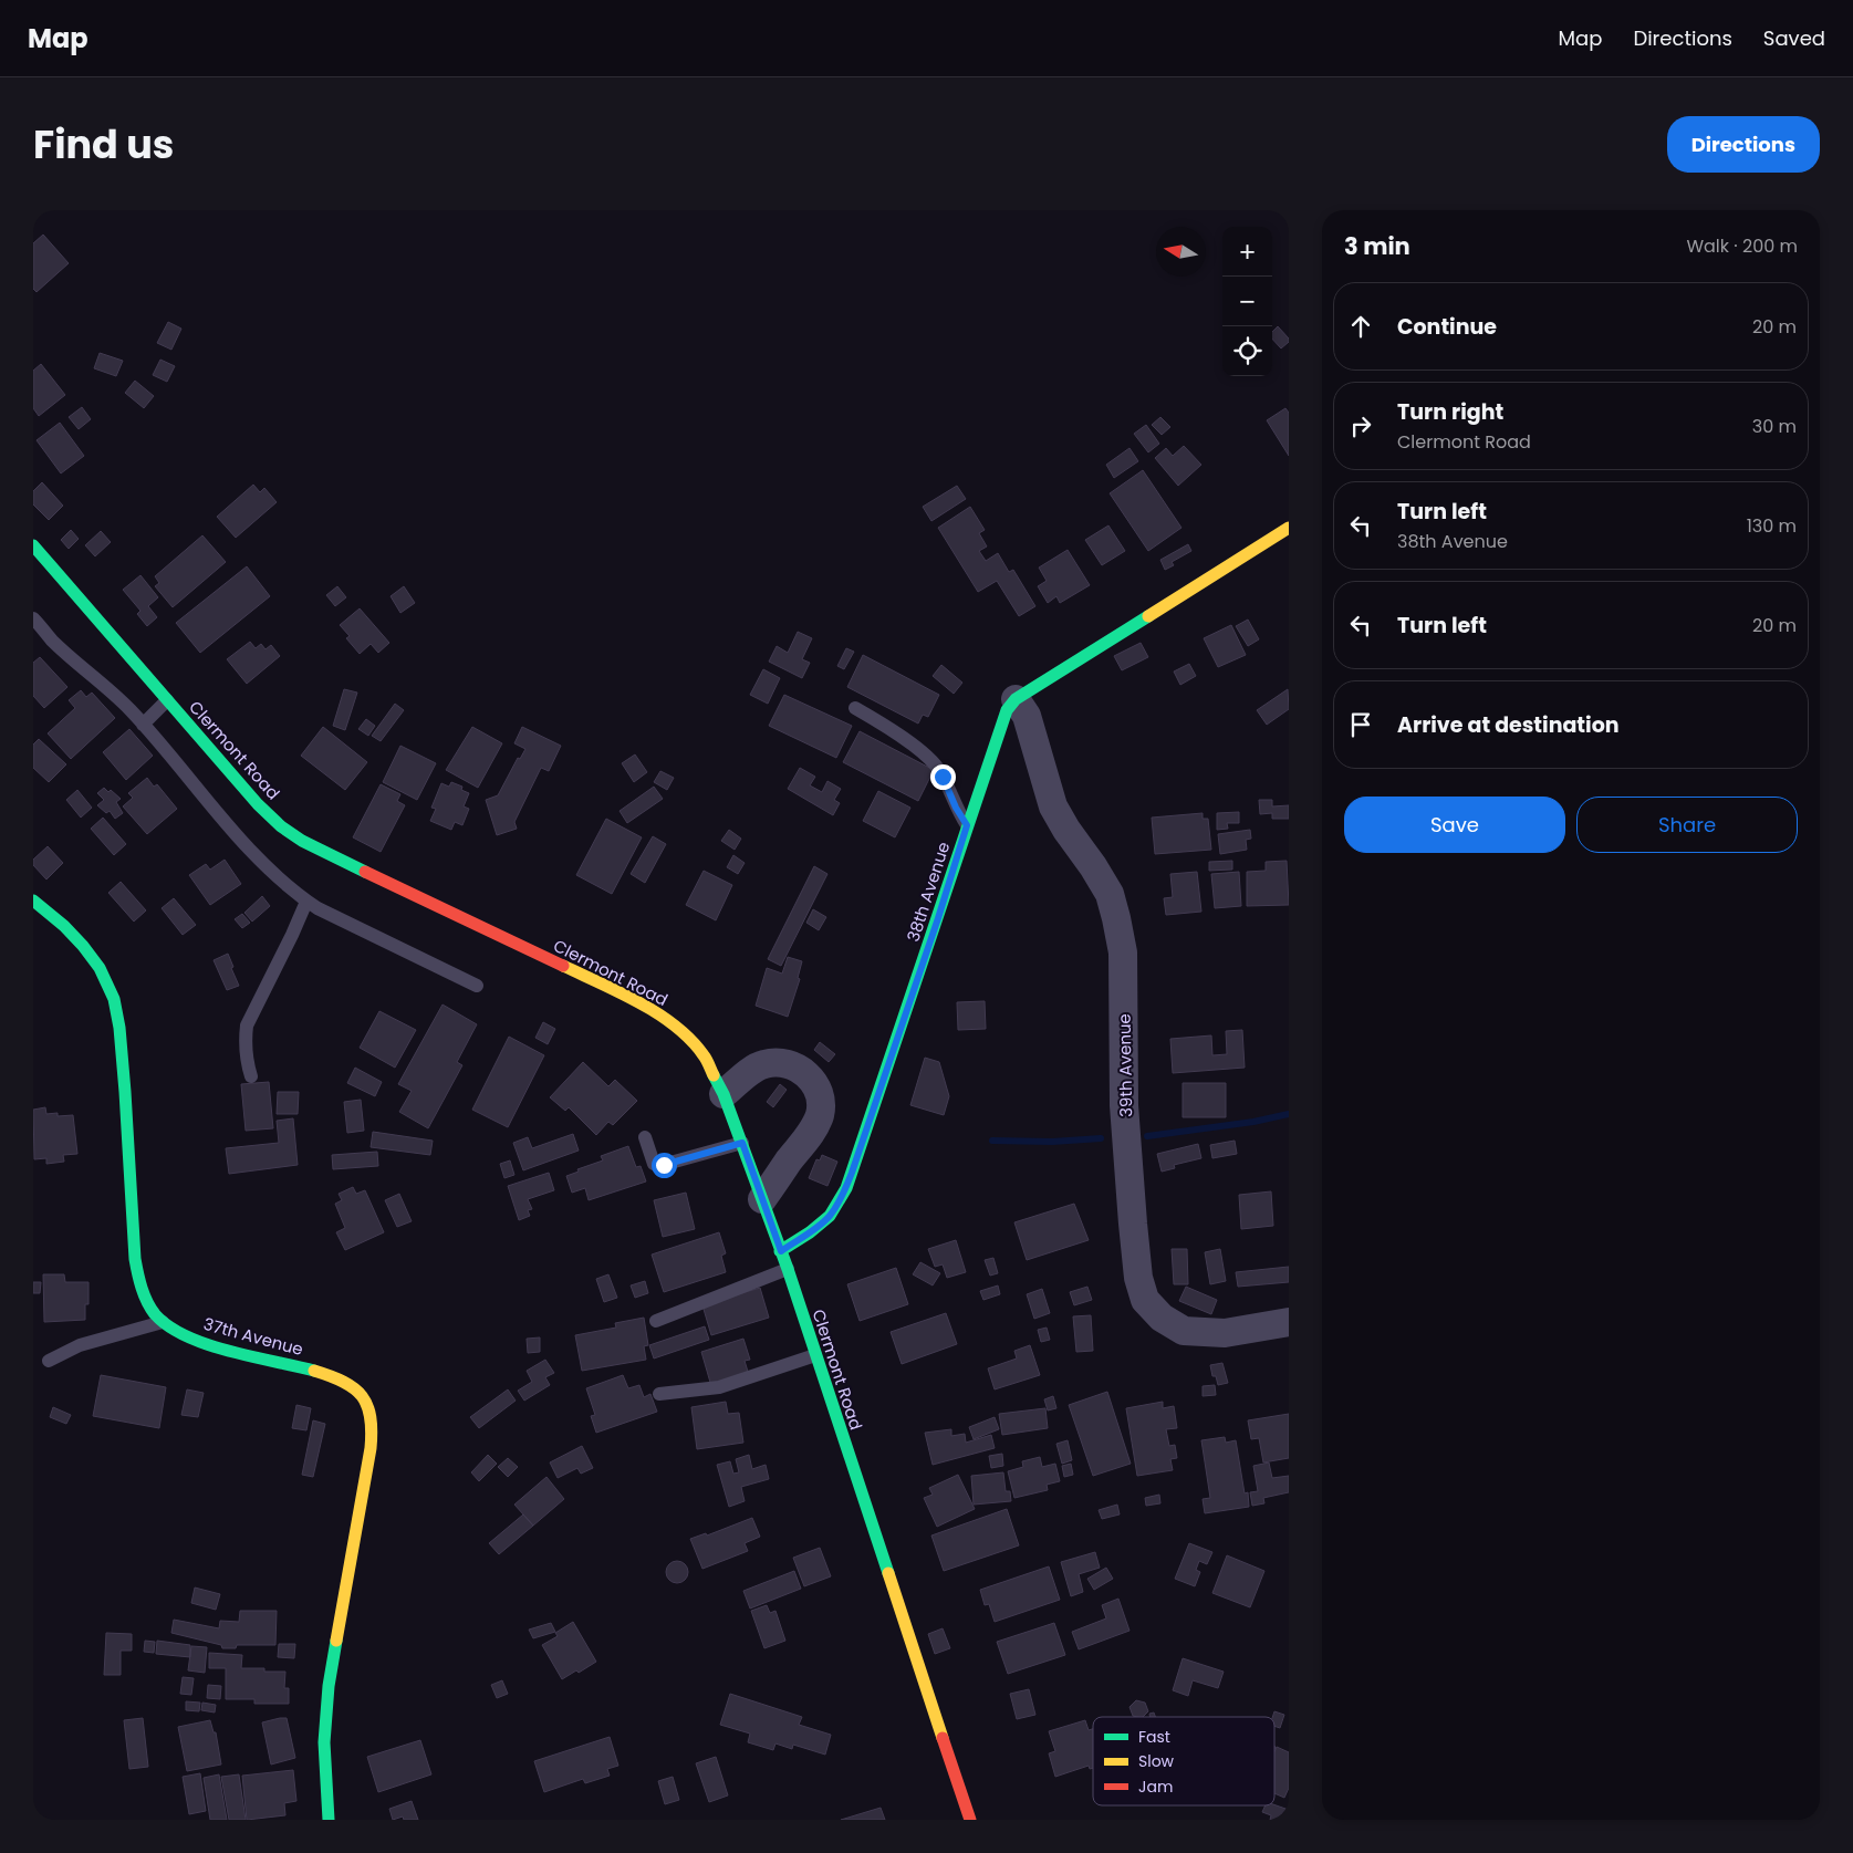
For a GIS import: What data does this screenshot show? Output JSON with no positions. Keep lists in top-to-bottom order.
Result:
{
  "streets": {
    "street": [
      "Clermont Road",
      "38th Avenue",
      "39th Avenue",
      "37th Avenue"
    ]
  },
  "crossings": [
    ["Clermont Road", "38th Avenue"],
    ["38th Avenue", "39th Avenue"]
  ],
  "legend": ["Fast", "Slow", "Jam"],
  "north": "left",
  "page": {
    "header": "Map",
    "nav": ["Map", "Directions", "Saved"],
    "title": "Find us",
    "buttons": [
      "Directions",
      ["Save", "Share"]
    ],
    "heading": ["3 min", "Walk · 200 m"],
    "map_buttons": ["+", "−"],
    "list": [
      ["Continue", "20 m"],
      ["Turn right", "Clermont Road", "30 m"],
      ["Turn left", "38th Avenue", "130 m"],
      ["Turn left", "20 m"],
      "Arrive at destination"
    ]
  }
}
